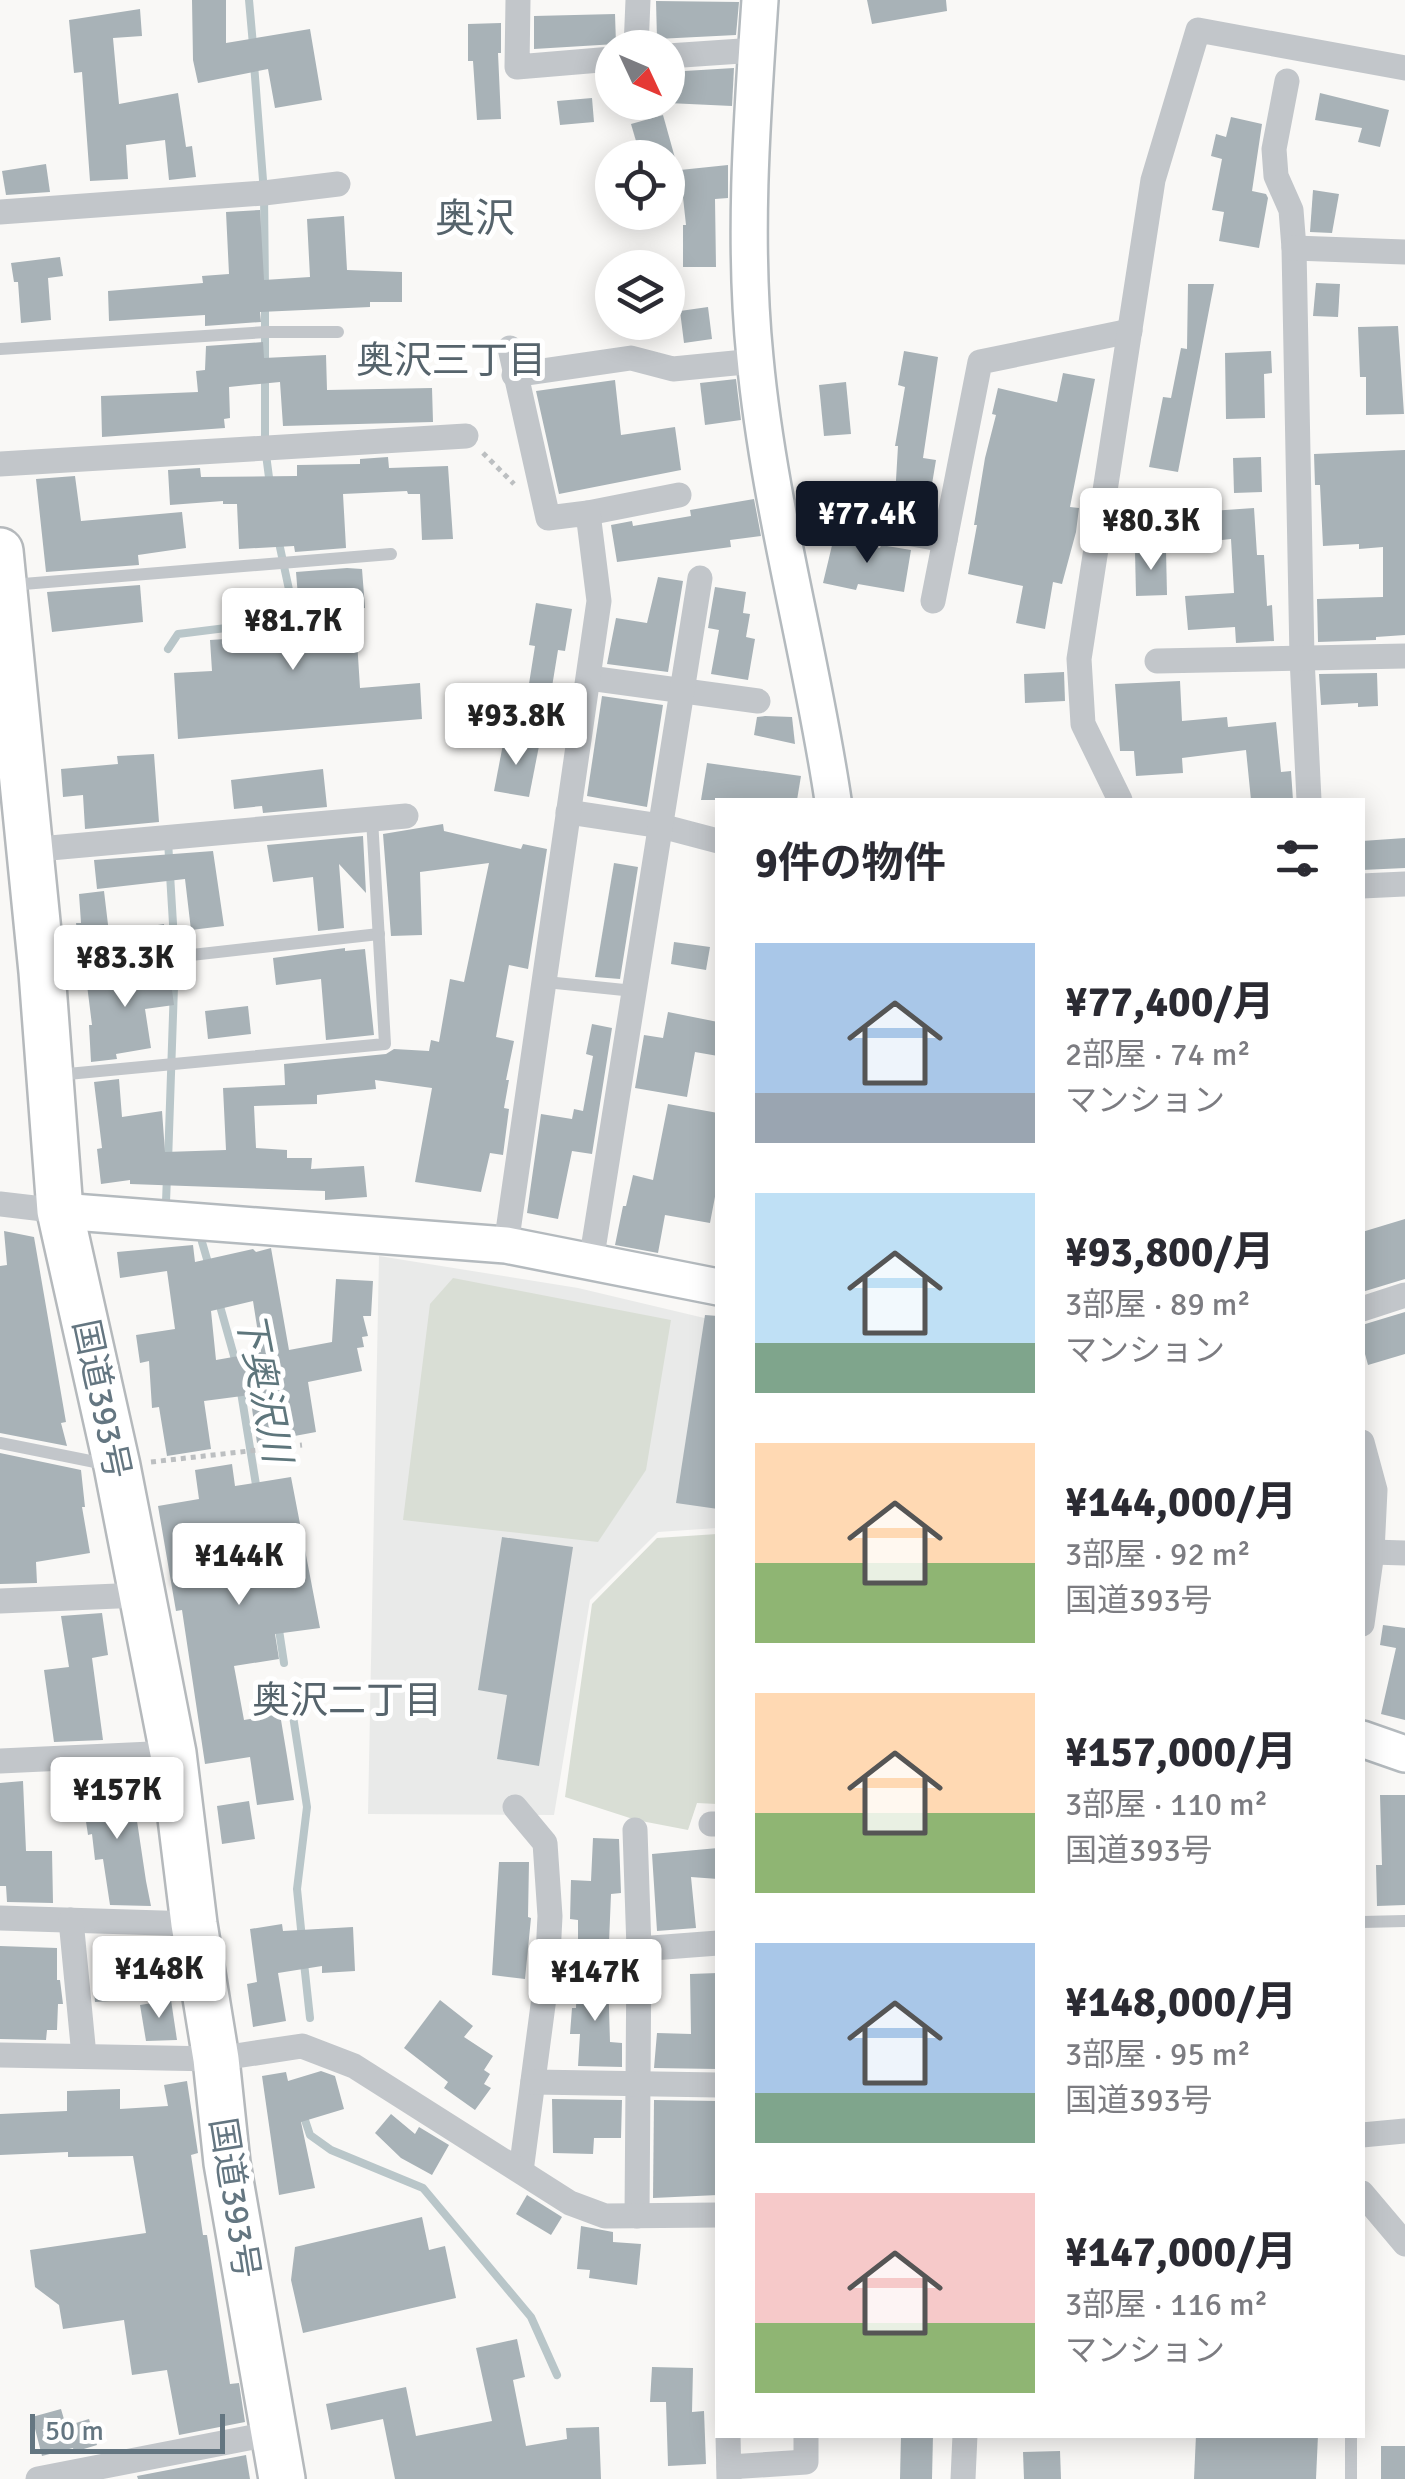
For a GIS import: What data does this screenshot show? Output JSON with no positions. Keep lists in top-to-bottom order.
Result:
{
  "streets": {
    "highway": ["国道393号"]
  },
  "districts": ["奥沢", "奥沢三丁目", "奥沢二丁目"],
  "water": ["下奥沢川"],
  "scale_bar": "50 m",
  "north": "bottom right",
  "page": {
    "price": [
      "¥77.4K",
      "¥80.3K",
      "¥81.7K",
      "¥93.8K",
      "¥83.3K",
      "¥144K",
      "¥157K",
      "¥148K",
      "¥147K"
    ],
    "heading": "9件の物件",
    "list": [
      {
        "name": "¥77,400/月",
        "note": "2部屋 · 74 m² · マンション"
      },
      {
        "name": "¥93,800/月",
        "note": "3部屋 · 89 m² · マンション"
      },
      {
        "name": "¥144,000/月",
        "note": "3部屋 · 92 m² · 国道393号"
      },
      {
        "name": "¥157,000/月",
        "note": "3部屋 · 110 m² · 国道393号"
      },
      {
        "name": "¥148,000/月",
        "note": "3部屋 · 95 m² · 国道393号"
      },
      {
        "name": "¥147,000/月",
        "note": "3部屋 · 116 m² · マンション"
      }
    ],
    "scale": "50 m"
  }
}
